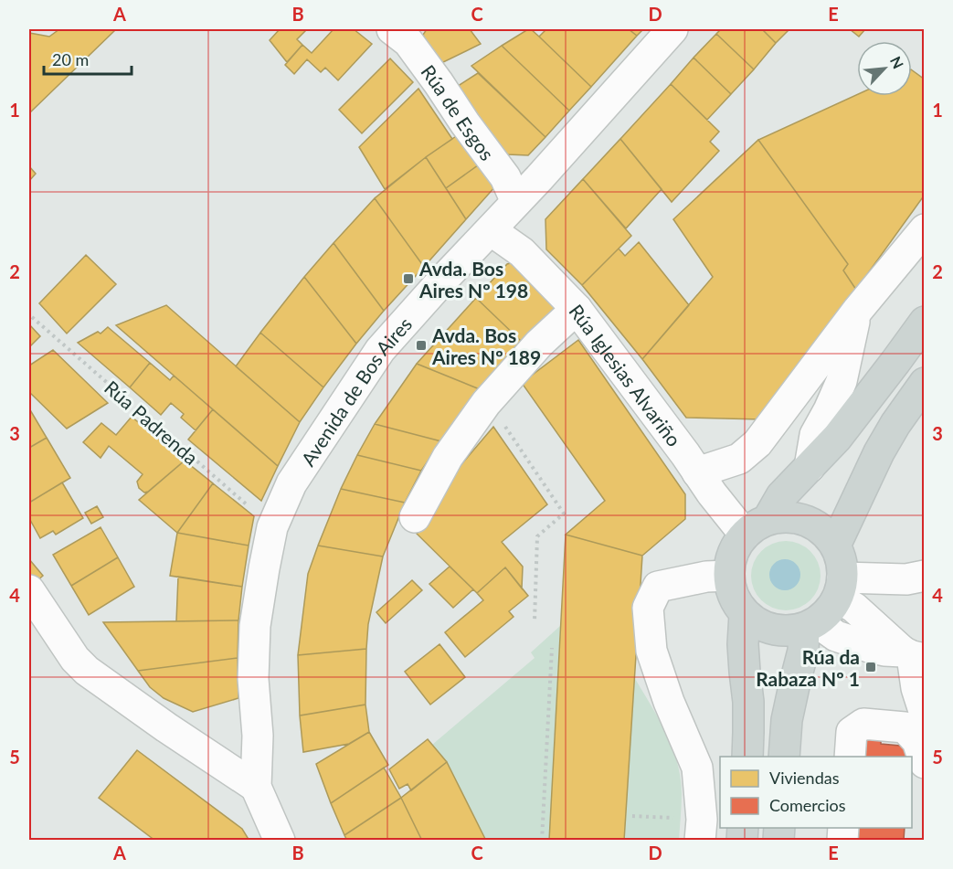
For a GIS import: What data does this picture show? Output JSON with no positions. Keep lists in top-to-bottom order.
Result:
{
  "streets": {
    "street": ["Rúa de Esgos", "Rúa Iglesias Alvariño", "Avenida de Bos Aires"],
    "path": ["Rúa Padrenda"]
  },
  "crossings": [
    ["Rúa de Esgos", "Avenida de Bos Aires"],
    ["Rúa Iglesias Alvariño", "Avenida de Bos Aires"],
    ["Avenida de Bos Aires", "Rúa Padrenda"]
  ],
  "places": {
    "transit": ["Avda. Bos Aires Nº 198", "Avda. Bos Aires Nº 189", "Rúa da Rabaza Nº 1"]
  },
  "legend": ["Viviendas", "Comercios"],
  "scale_bar": "20 m",
  "north": "top right",
  "grid": {
    "columns": [
      "A",
      "B",
      "C",
      "D",
      "E"
    ],
    "rows": [
      "1",
      "2",
      "3",
      "4",
      "5"
    ]
  }
}
